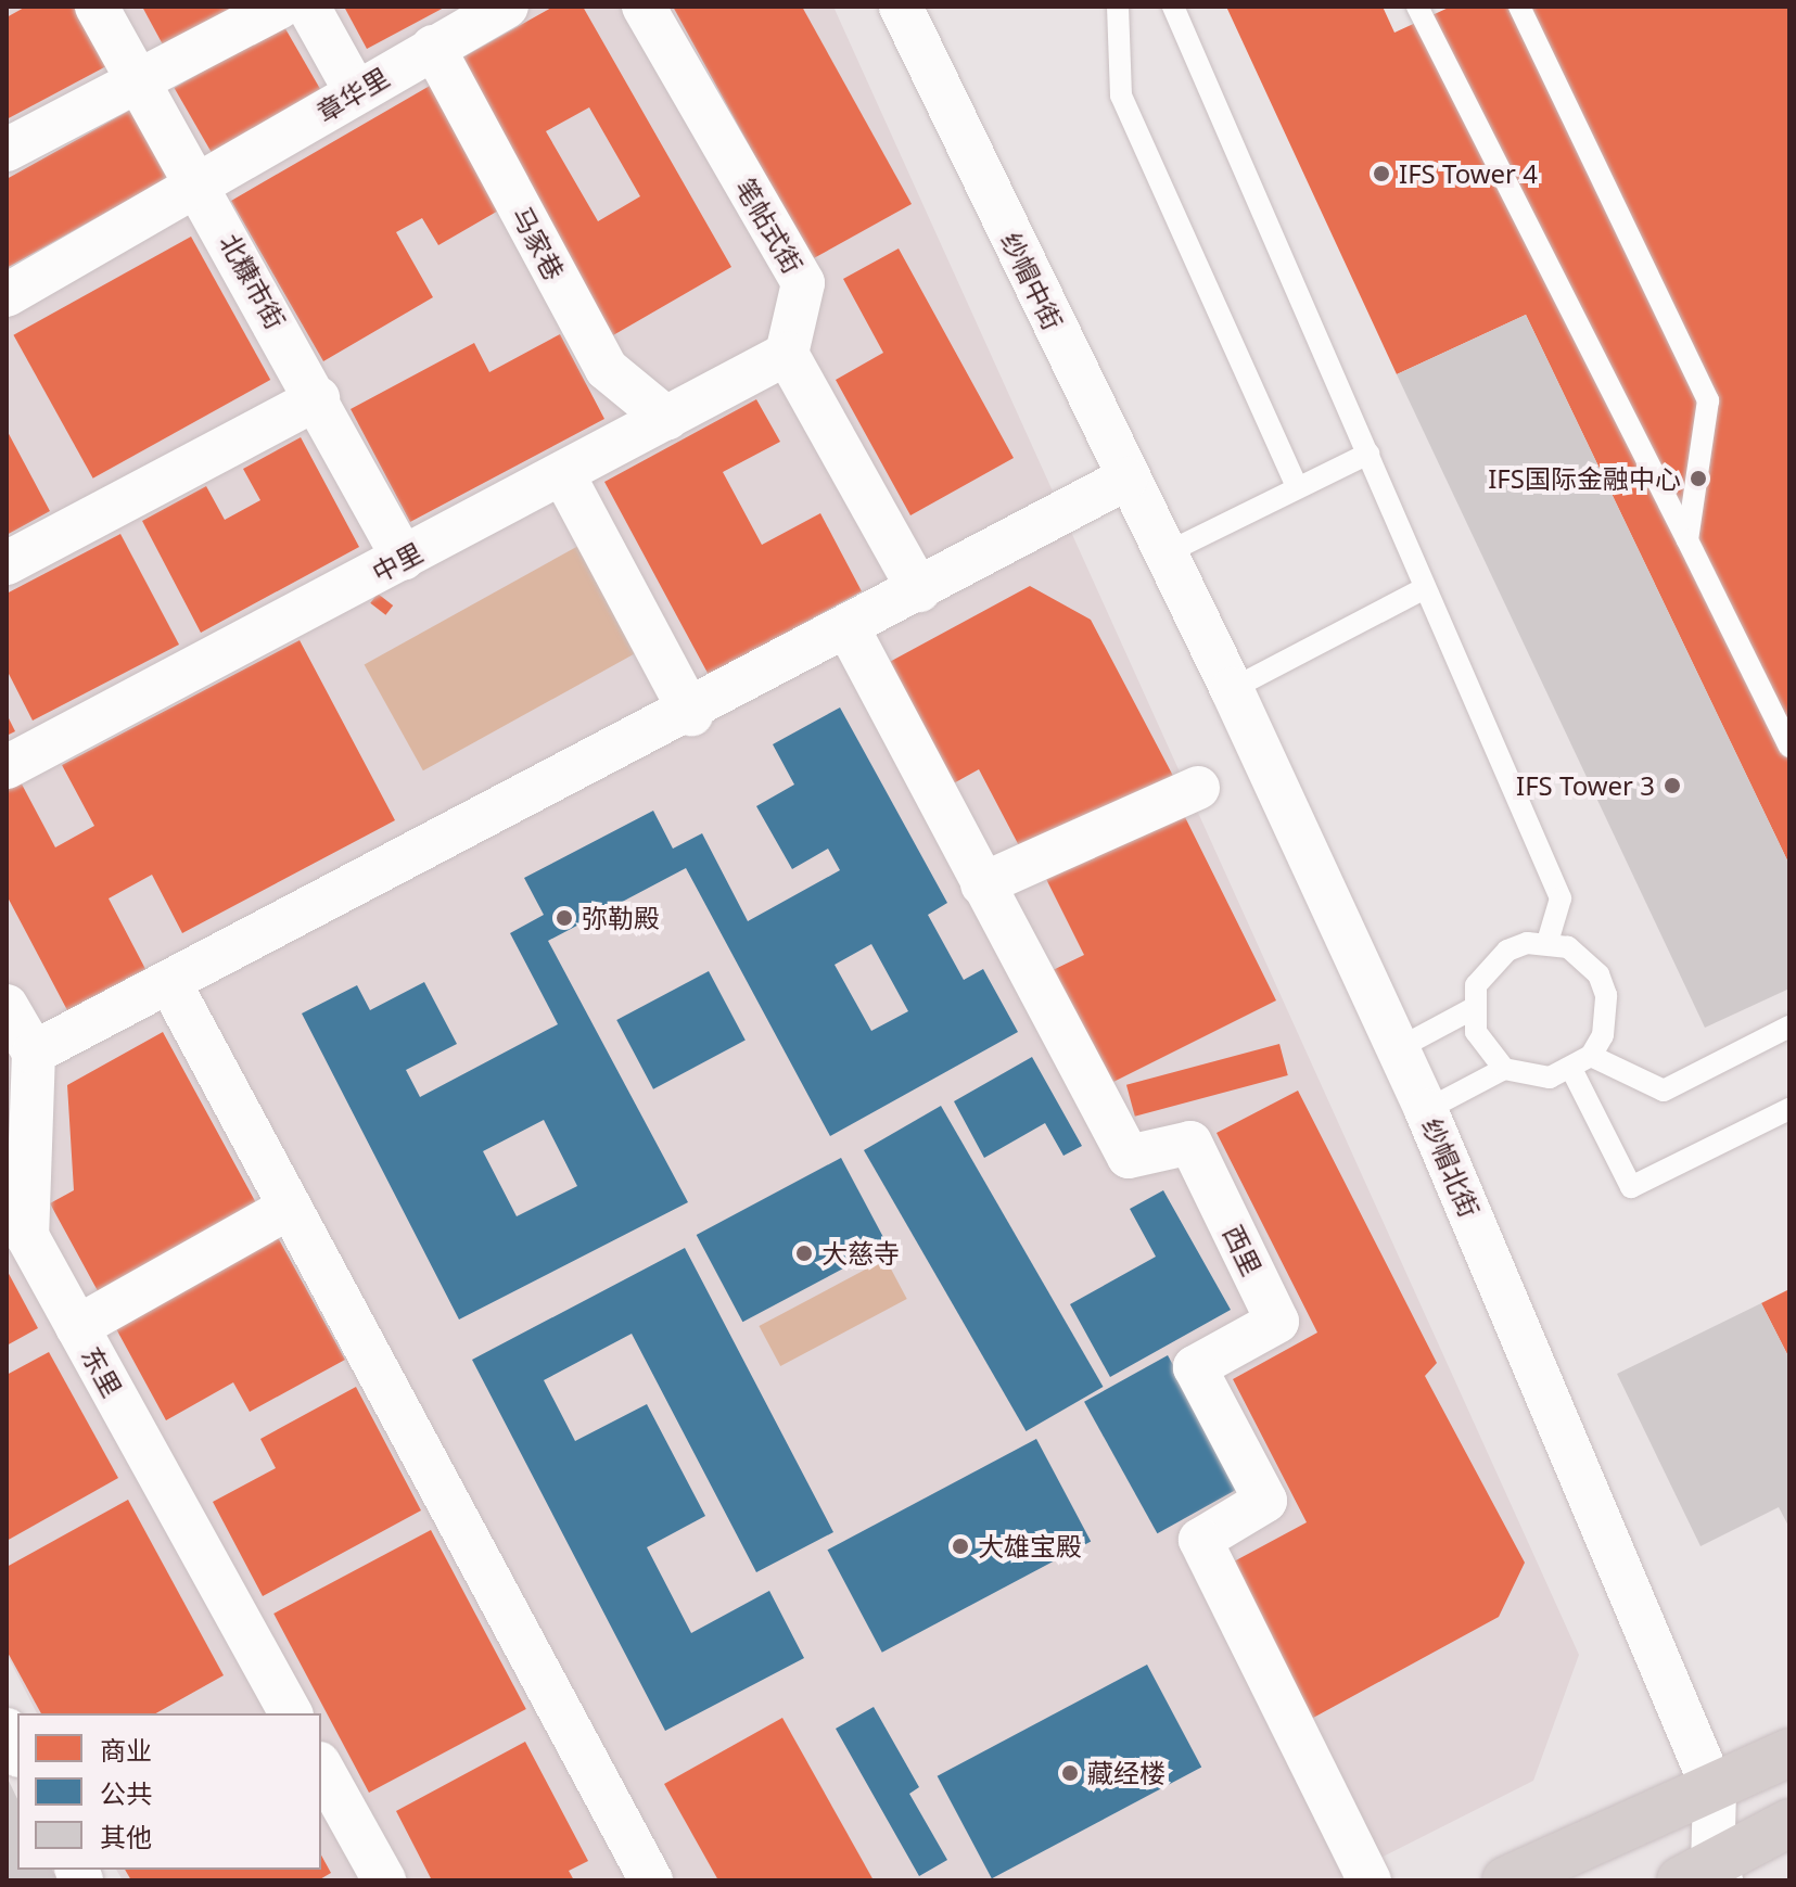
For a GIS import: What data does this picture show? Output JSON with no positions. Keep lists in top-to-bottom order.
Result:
{
  "streets": {
    "street": [
      "章华里",
      "笔帖式街",
      "马家巷",
      "北糠市街",
      "纱帽中街",
      "中里",
      "纱帽北街",
      "西里",
      "东里"
    ]
  },
  "crossings": [
    ["章华里", "马家巷"],
    ["章华里", "北糠市街"],
    ["笔帖式街", "中里"],
    ["马家巷", "中里"],
    ["北糠市街", "中里"],
    ["纱帽中街", "纱帽北街"]
  ],
  "places": [
    "IFS Tower 4",
    "IFS国际金融中心",
    "IFS Tower 3",
    "弥勒殿",
    "大慈寺",
    "大雄宝殿",
    "藏经楼"
  ],
  "legend": ["商业", "公共", "其他"]
}
